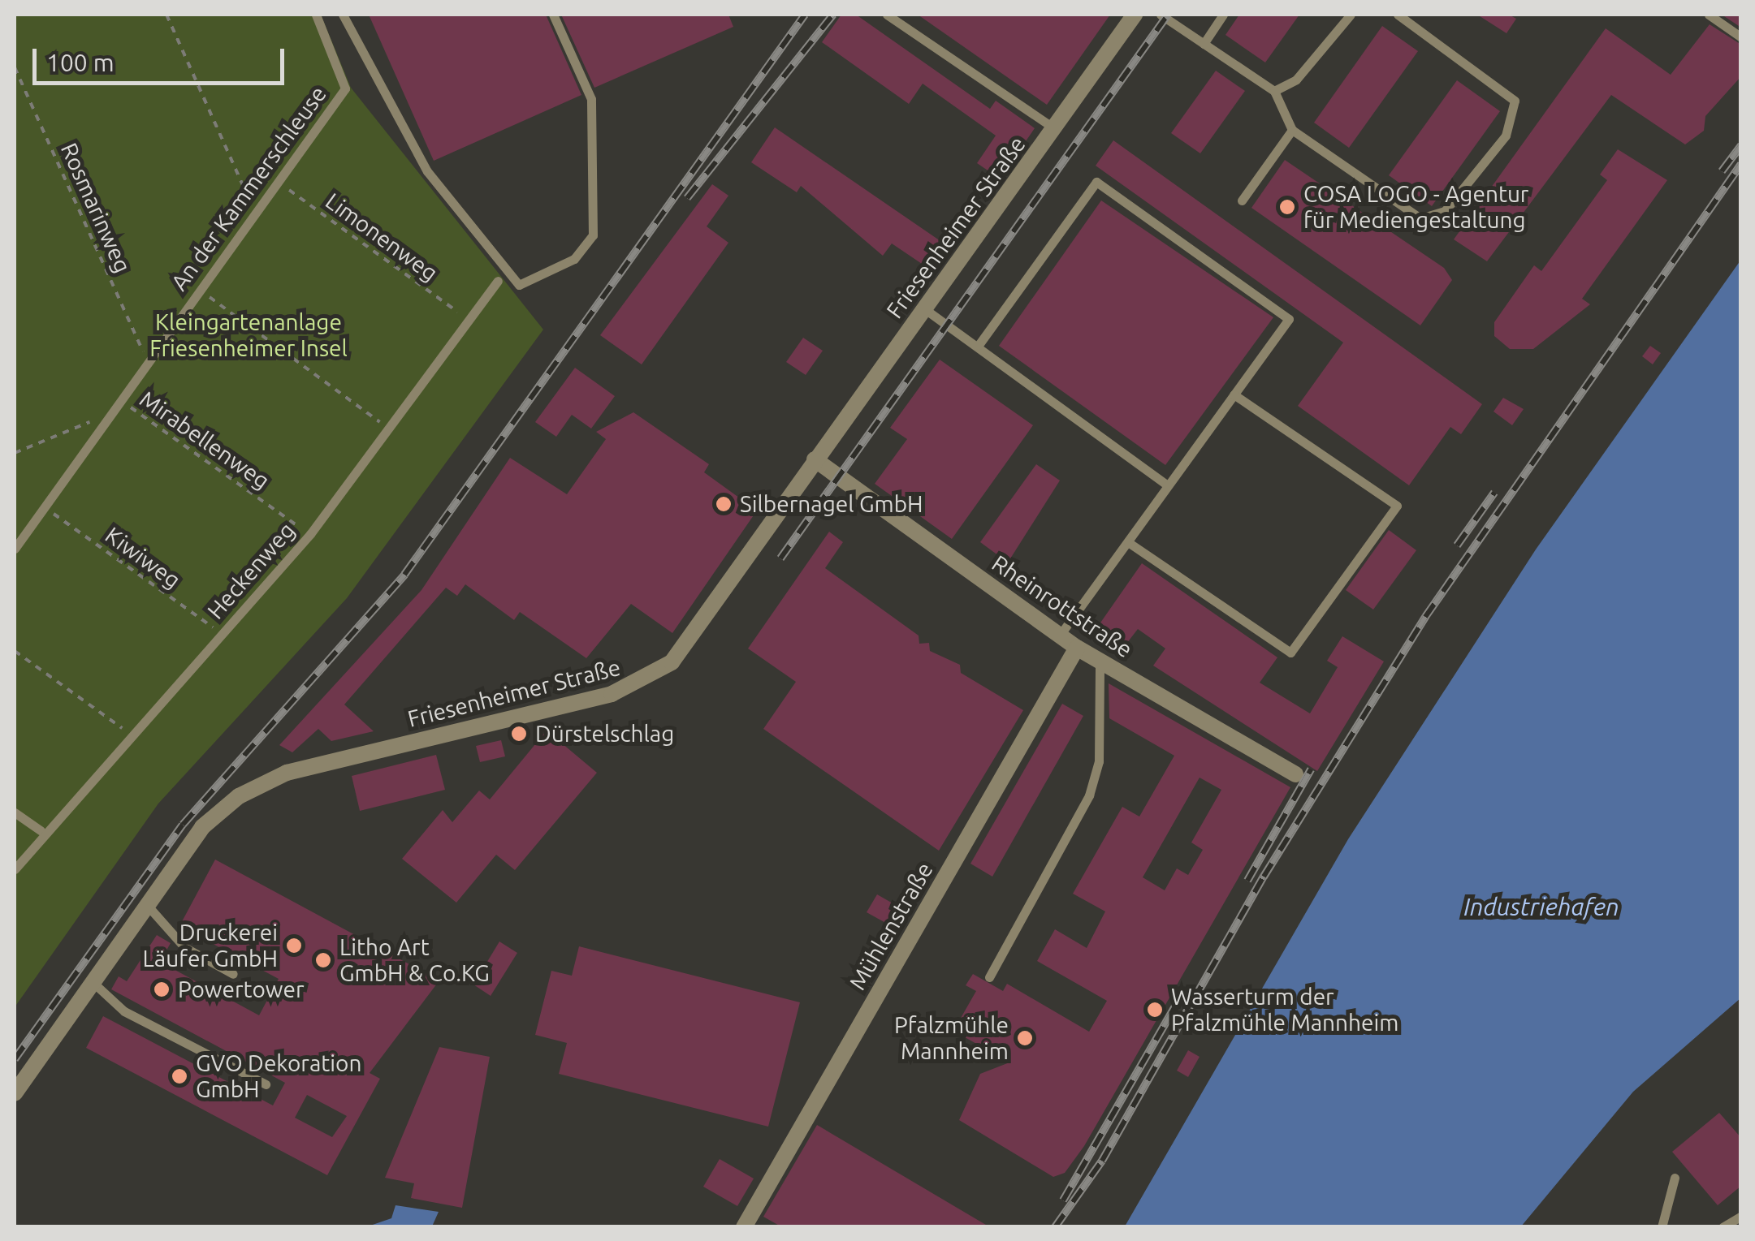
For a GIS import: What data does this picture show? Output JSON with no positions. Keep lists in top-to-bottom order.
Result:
{
  "streets": {
    "street": ["Friesenheimer Straße", "Rheinrottstraße", "Mühlenstraße"],
    "lane": ["An der Kammerschleuse", "Heckenweg"],
    "path": [
      "Rosmarinweg",
      "Limonenweg",
      "Mirabellenweg",
      "Kiwiweg"
    ]
  },
  "crossings": [
    ["An der Kammerschleuse", "Rosmarinweg"],
    ["An der Kammerschleuse", "Limonenweg"],
    ["An der Kammerschleuse", "Mirabellenweg"],
    ["An der Kammerschleuse", "Kiwiweg"],
    ["Friesenheimer Straße", "Rheinrottstraße"],
    ["Limonenweg", "Heckenweg"],
    ["Mirabellenweg", "Heckenweg"],
    ["Kiwiweg", "Heckenweg"],
    ["Rheinrottstraße", "Mühlenstraße"]
  ],
  "water": ["Industriehafen"],
  "parks": ["Kleingartenanlage Friesenheimer Insel"],
  "places": [
    "COSA LOGO - Agentur für Mediengestaltung",
    "Silbernagel GmbH",
    "Dürstelschlag",
    "Druckerei Läufer GmbH",
    "Litho Art GmbH & Co.KG",
    "Powertower",
    "Wasserturm der Pfalzmühle Mannheim",
    "Pfalzmühle Mannheim",
    "GVO Dekoration GmbH"
  ],
  "scale_bar": "100 m"
}
